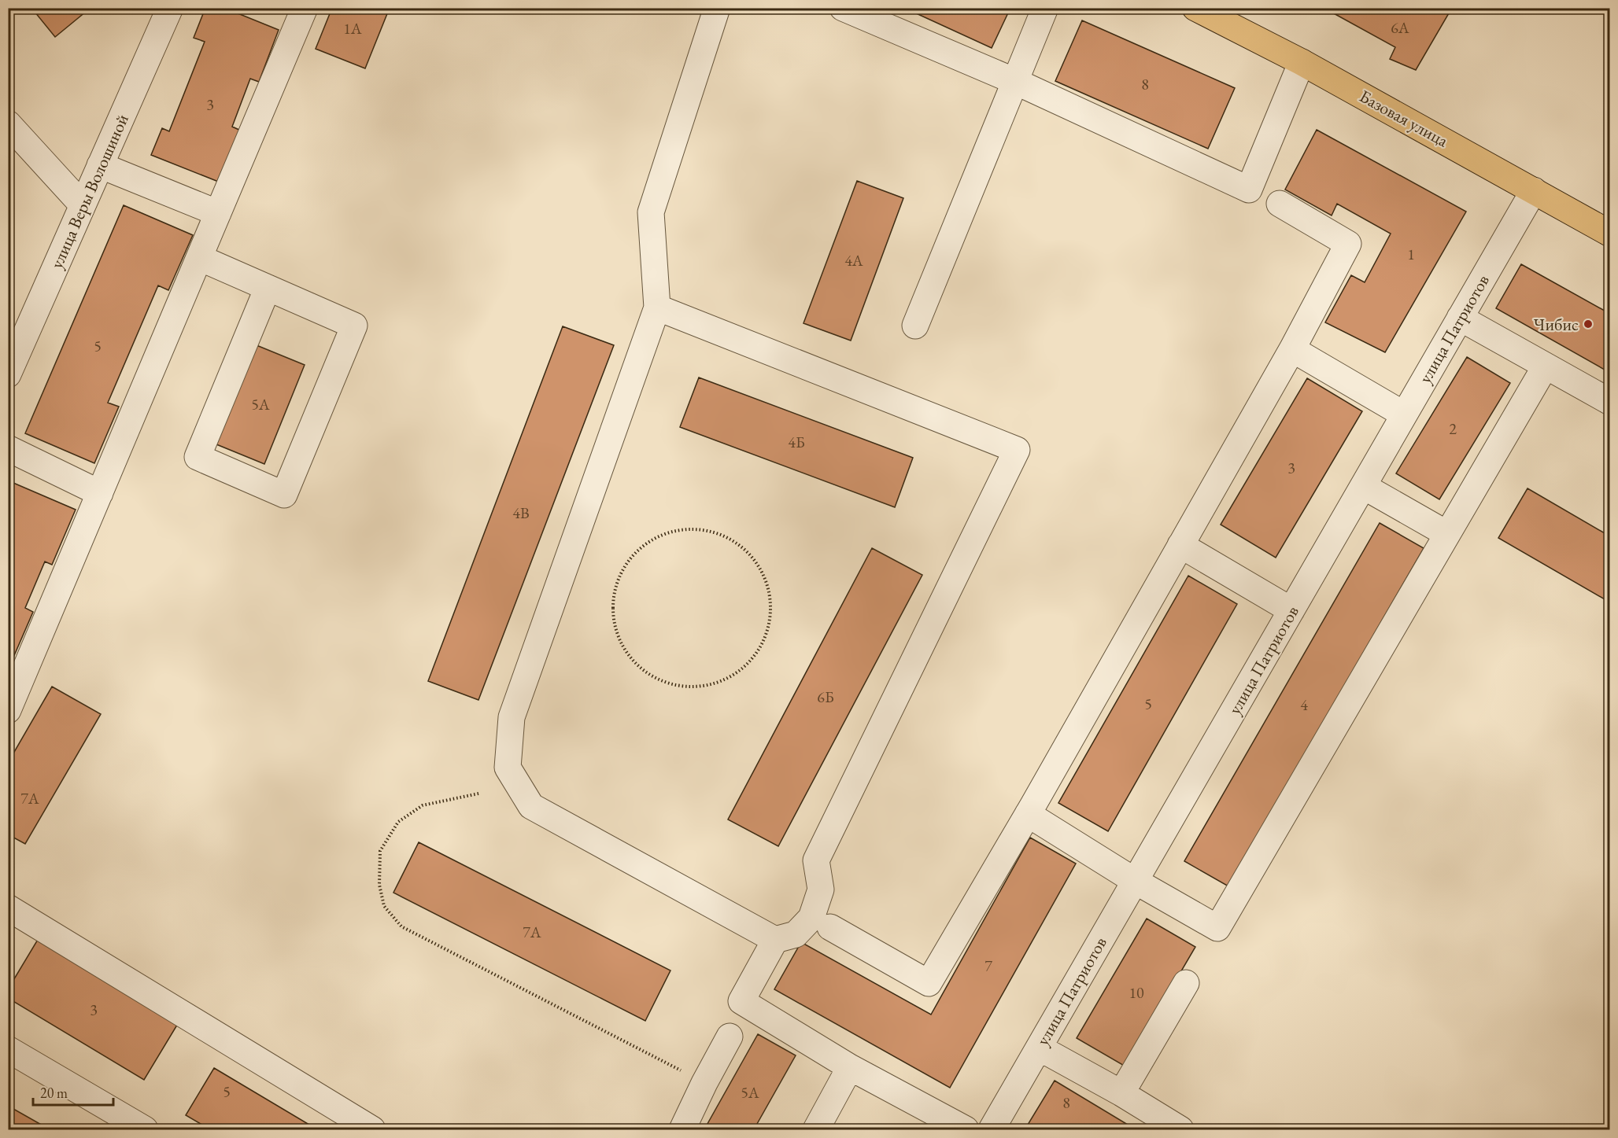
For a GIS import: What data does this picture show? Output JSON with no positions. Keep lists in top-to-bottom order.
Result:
{
  "streets": {
    "main road": ["Базовая улица"],
    "street": ["улица Веры Волошиной", "улица Патриотов"]
  },
  "crossings": [
    ["Базовая улица", "улица Патриотов"]
  ],
  "places": ["Чибис"],
  "house_numbers": [
    "6А",
    "1А",
    "8",
    "3",
    "1",
    "4А",
    "5",
    "5А",
    "2",
    "4Б",
    "3",
    "4В",
    "6Б",
    "5",
    "4",
    "7А",
    "7А",
    "7",
    "10",
    "3",
    "5",
    "5А",
    "8"
  ],
  "scale_bar": "20 m"
}
